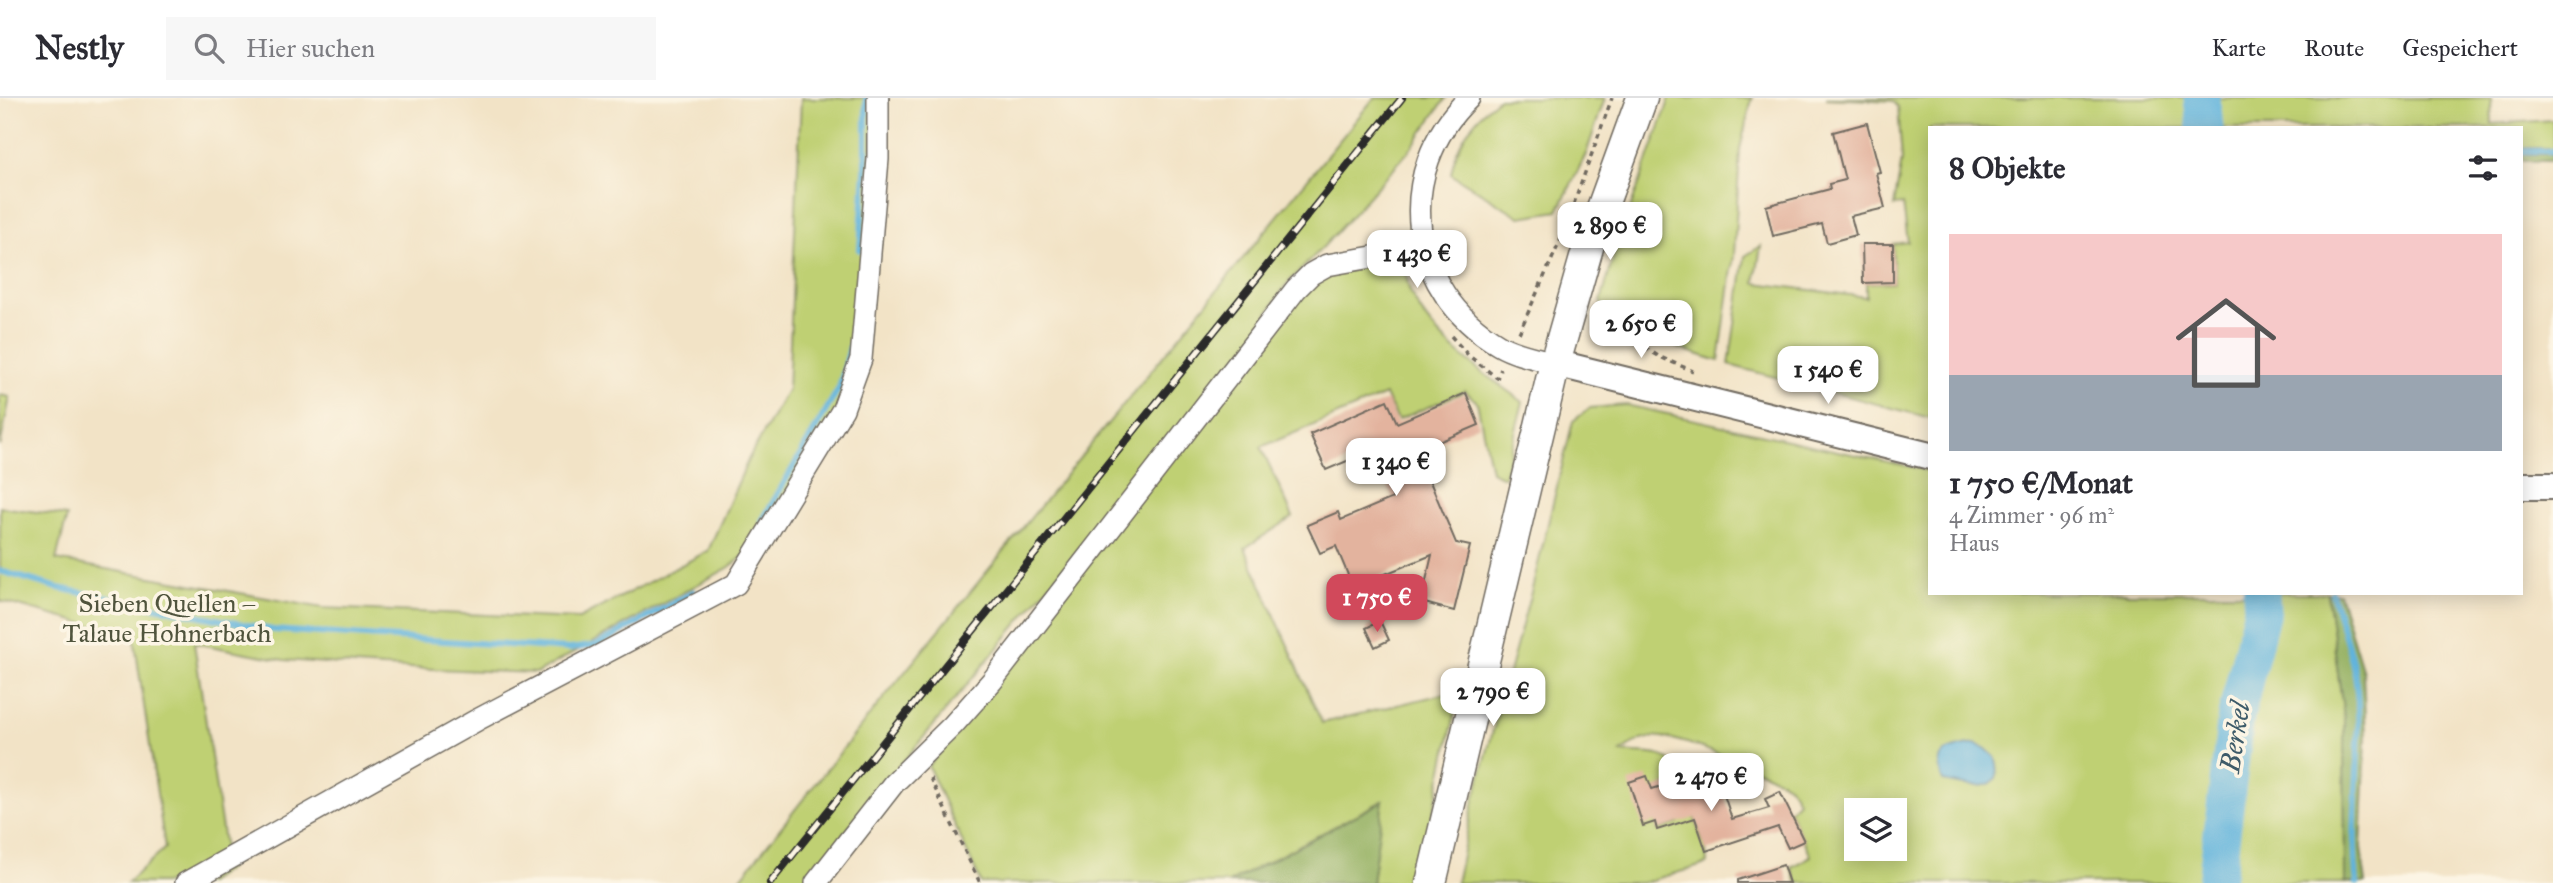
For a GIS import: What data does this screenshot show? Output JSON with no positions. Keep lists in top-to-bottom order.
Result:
{
  "water": ["Berkel"],
  "parks": ["Sieben Quellen – Talaue Hohnerbach"],
  "page": {
    "header": "Nestly",
    "search": "Hier suchen",
    "nav": ["Karte", "Route", "Gespeichert"],
    "heading": "8 Objekte",
    "price": [
      "2 890 €",
      "1 430 €",
      "2 650 €",
      "1 540 €",
      "1 340 €",
      "1 750 €",
      "2 790 €",
      "2 470 €"
    ],
    "list": [
      {
        "name": "1 750 €/Monat",
        "note": "4 Zimmer · 96 m² · Haus"
      }
    ]
  }
}
